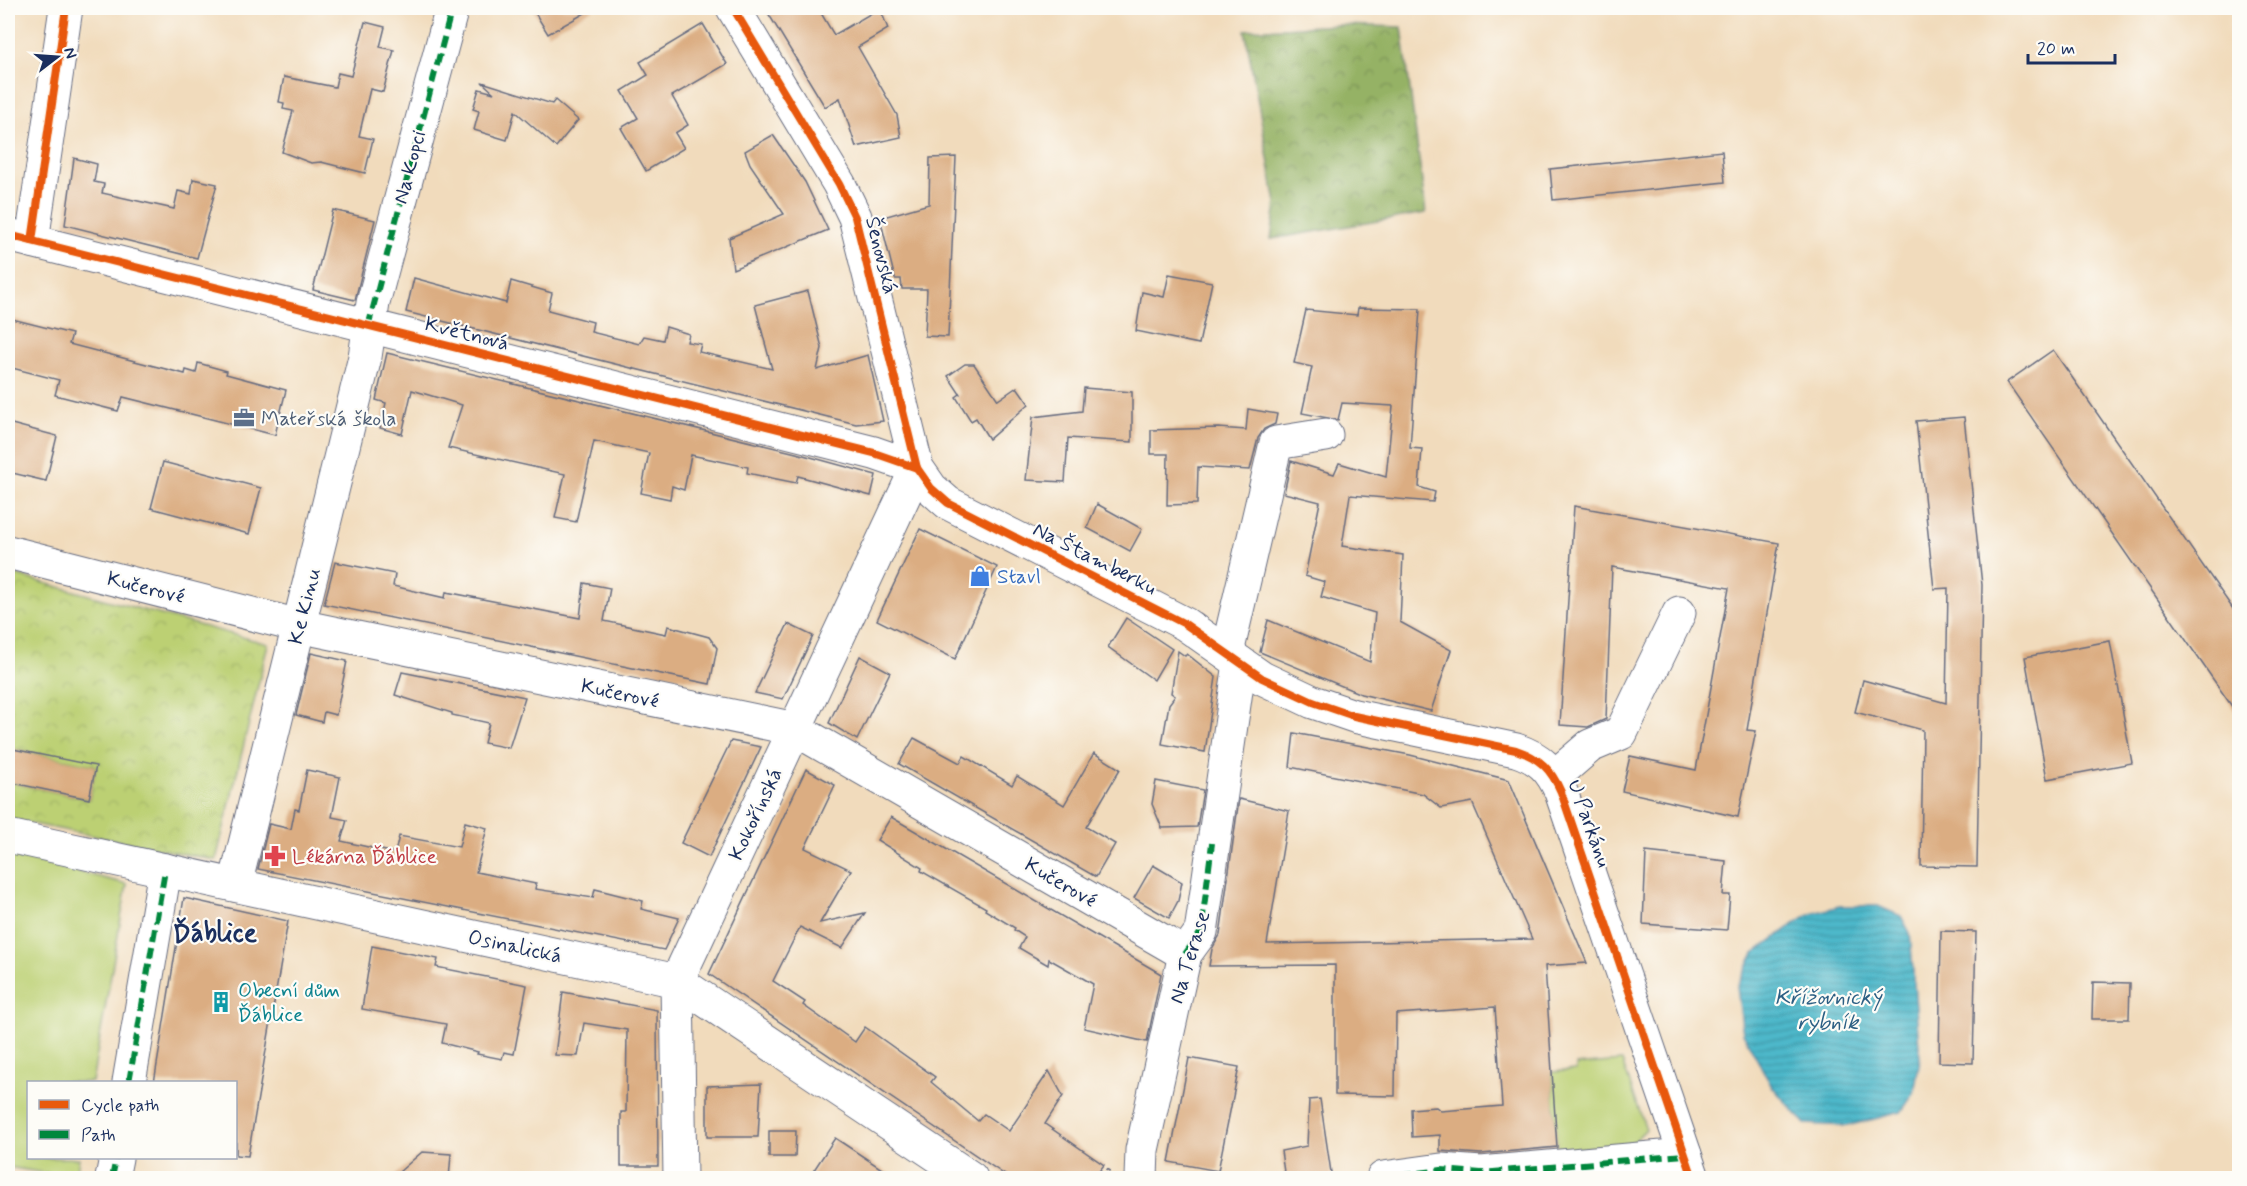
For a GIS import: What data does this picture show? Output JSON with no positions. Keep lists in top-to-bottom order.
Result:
{
  "streets": {
    "street": [
      "Na Kopci",
      "Šenovská",
      "Květnová",
      "Na Štamberku",
      "Kučerové",
      "Ke Kinu",
      "Kokořínská",
      "U Parkánu",
      "Osinalická",
      "Na Terase"
    ]
  },
  "crossings": [
    ["Na Kopci", "Květnová"],
    ["Na Kopci", "Ke Kinu"],
    ["Šenovská", "Květnová"],
    ["Šenovská", "Na Štamberku"],
    ["Šenovská", "Kokořínská"],
    ["Květnová", "Na Štamberku"],
    ["Květnová", "Ke Kinu"],
    ["Květnová", "Kokořínská"],
    ["Na Štamberku", "Kokořínská"],
    ["Na Štamberku", "U Parkánu"],
    ["Na Štamberku", "Na Terase"],
    ["Kučerové", "Ke Kinu"],
    ["Kučerové", "Kokořínská"],
    ["Kučerové", "Na Terase"],
    ["Ke Kinu", "Osinalická"],
    ["Kokořínská", "Osinalická"],
    ["U Parkánu", "Na Terase"]
  ],
  "districts": ["Ďáblice"],
  "water": ["Křížovnický rybník"],
  "places": {
    "office": ["Mateřská škola"],
    "shop": ["Stavl"],
    "pharmacy": ["Lékárna Ďáblice"],
    "building": ["Obecní dům Ďáblice"]
  },
  "legend": ["Cycle path", "Path"],
  "scale_bar": "20 m",
  "north": "right"
}
